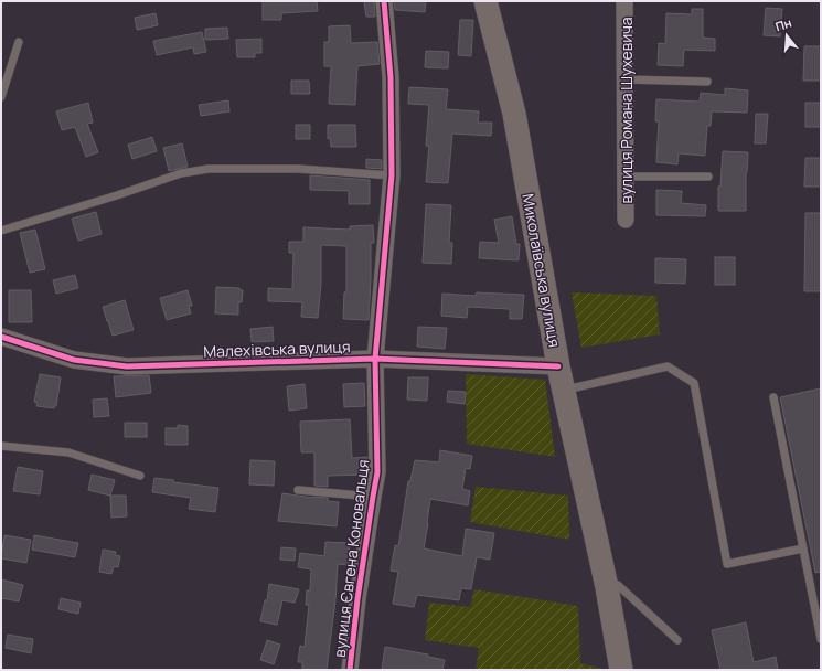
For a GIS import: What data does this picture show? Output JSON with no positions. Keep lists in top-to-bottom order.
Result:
{
  "streets": {
    "main road": ["Миколаївська вулиця"],
    "street": ["вулиця Романа Шухевича", "Малехівська вулиця", "вулиця Євгена Коновальця"]
  },
  "crossings": [
    ["Миколаївська вулиця", "Малехівська вулиця"],
    ["Малехівська вулиця", "вулиця Євгена Коновальця"]
  ],
  "north": "top"
}
